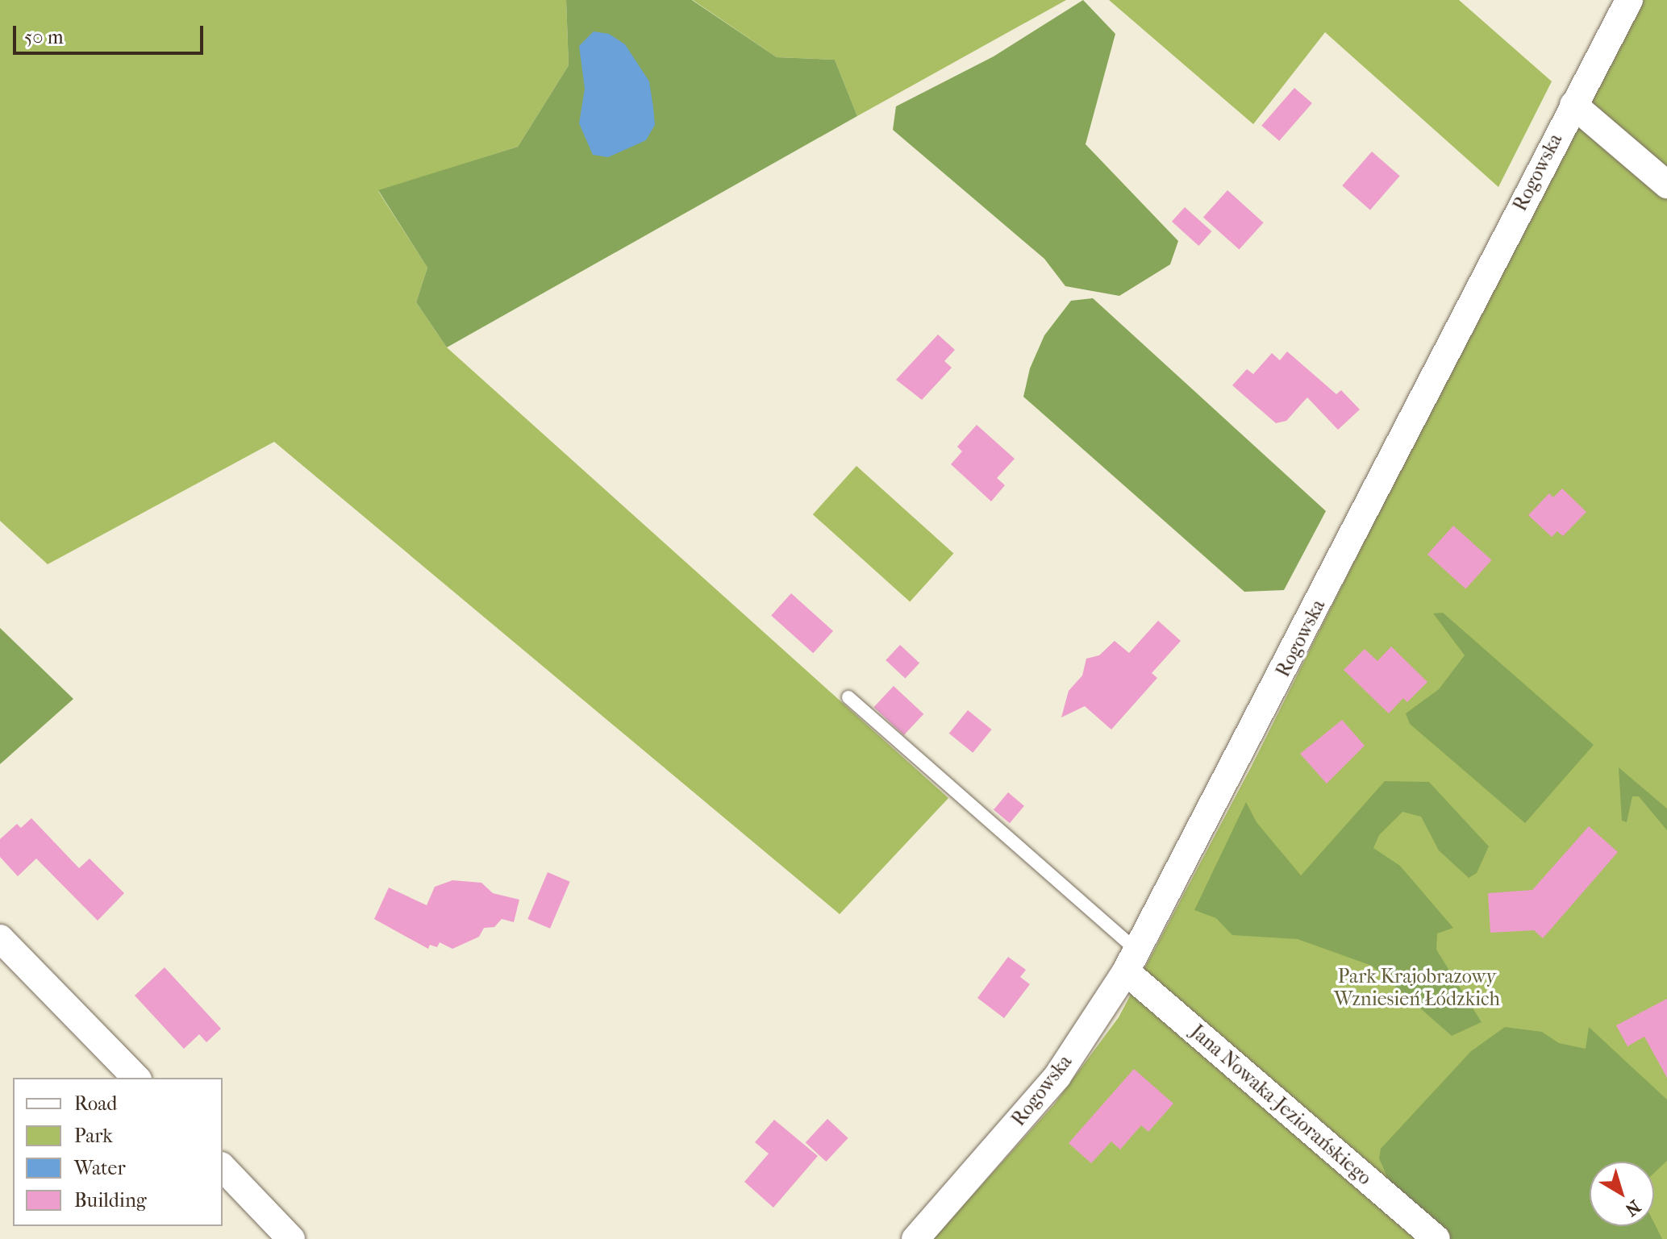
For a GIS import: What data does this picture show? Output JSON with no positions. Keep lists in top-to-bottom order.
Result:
{
  "streets": {
    "street": ["Rogowska", "Jana Nowaka-Jeziorańskiego"]
  },
  "crossings": [
    ["Rogowska", "Jana Nowaka-Jeziorańskiego"]
  ],
  "parks": ["Park Krajobrazowy Wzniesień Łódzkich"],
  "legend": [
    "Road",
    "Park",
    "Water",
    "Building"
  ],
  "scale_bar": "50 m",
  "north": "bottom right"
}
